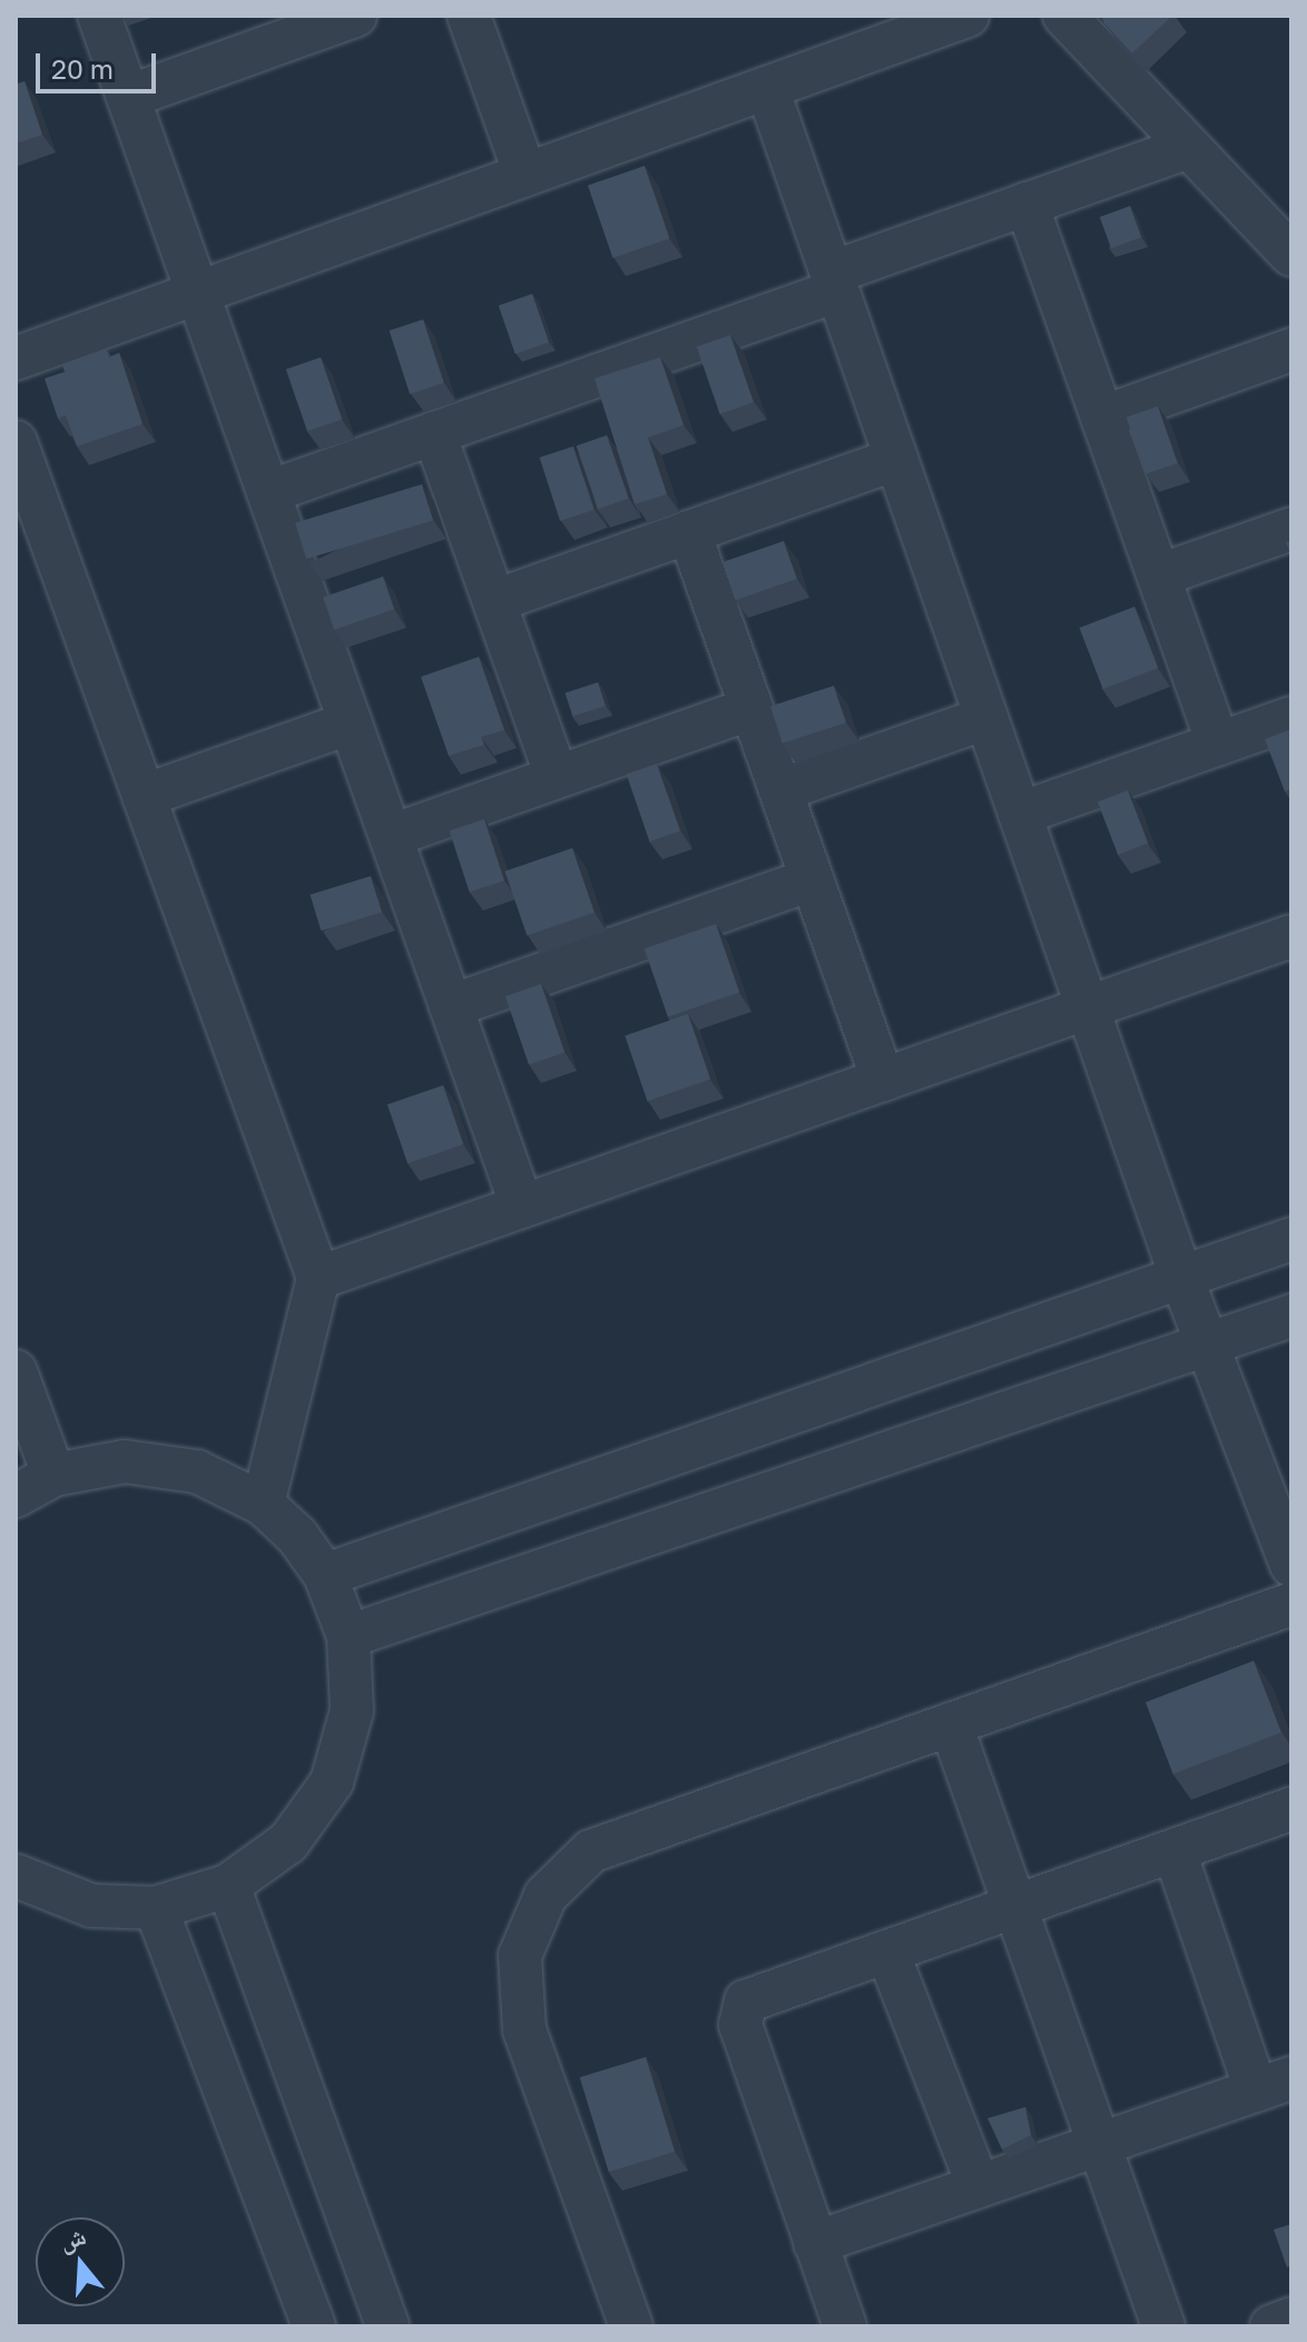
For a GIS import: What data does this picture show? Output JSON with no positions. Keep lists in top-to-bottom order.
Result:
{
  "scale_bar": "20 m",
  "north": "top"
}
